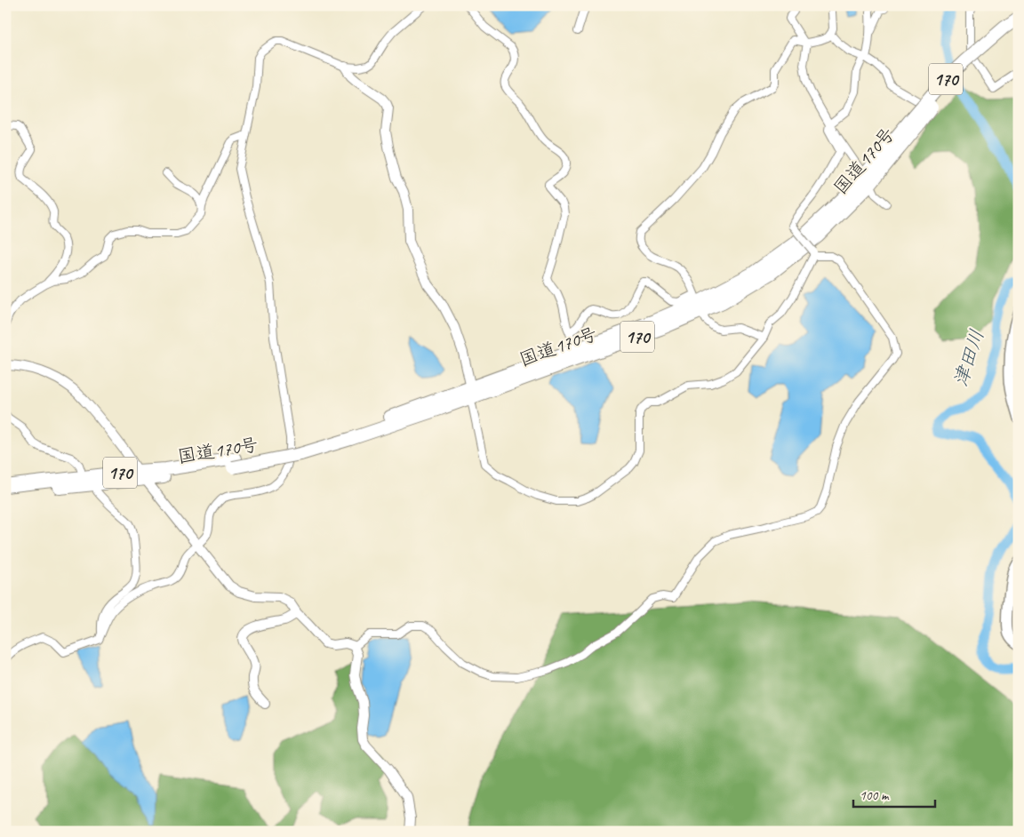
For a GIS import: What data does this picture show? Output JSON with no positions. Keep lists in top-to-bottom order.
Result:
{
  "streets": {
    "highway": ["170", "国道170号"]
  },
  "water": ["津田川"],
  "scale_bar": "100 m"
}
